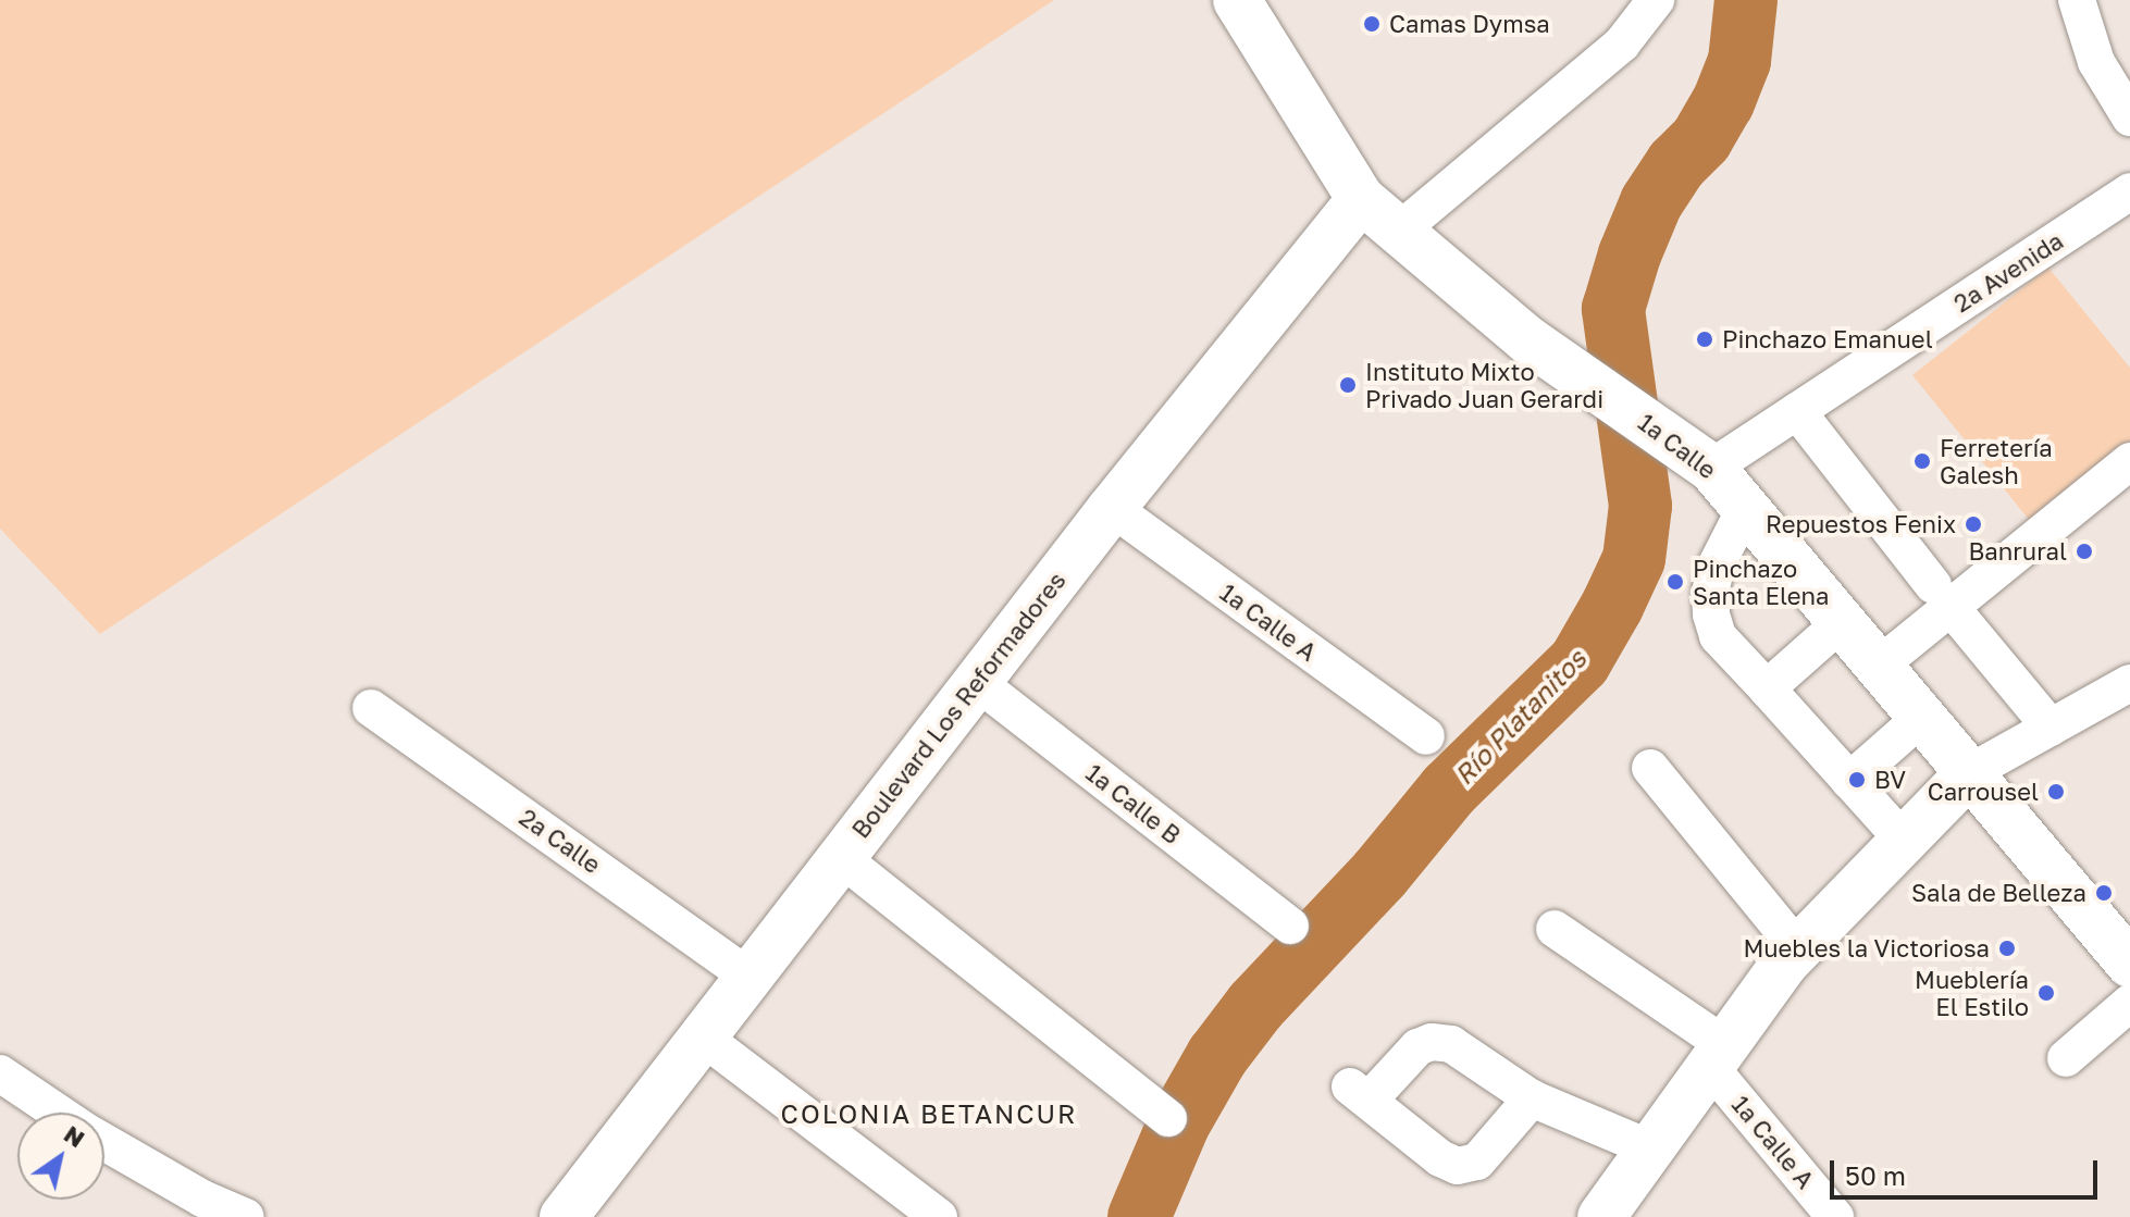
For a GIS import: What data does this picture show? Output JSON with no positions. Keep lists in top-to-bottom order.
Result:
{
  "streets": {
    "main road": ["1a Calle", "Boulevard Los Reformadores"],
    "street": [
      "2a Avenida",
      "1a Calle A",
      "1a Calle B",
      "2a Calle"
    ]
  },
  "crossings": [
    ["2a Avenida", "1a Calle"],
    ["1a Calle", "Boulevard Los Reformadores"],
    ["1a Calle A", "Boulevard Los Reformadores"],
    ["Boulevard Los Reformadores", "1a Calle B"],
    ["Boulevard Los Reformadores", "2a Calle"]
  ],
  "districts": ["COLONIA BETANCUR"],
  "water": ["Río Platanitos"],
  "places": [
    "Camas Dymsa",
    "Pinchazo Emanuel",
    "Instituto Mixto Privado Juan Gerardi",
    "Ferretería Galesh",
    "Repuestos Fenix",
    "Banrural",
    "Pinchazo Santa Elena",
    "BV",
    "Carrousel",
    "Sala de Belleza",
    "Muebles la Victoriosa",
    "Mueblería El Estilo"
  ],
  "scale_bar": "50 m",
  "north": "top right"
}
